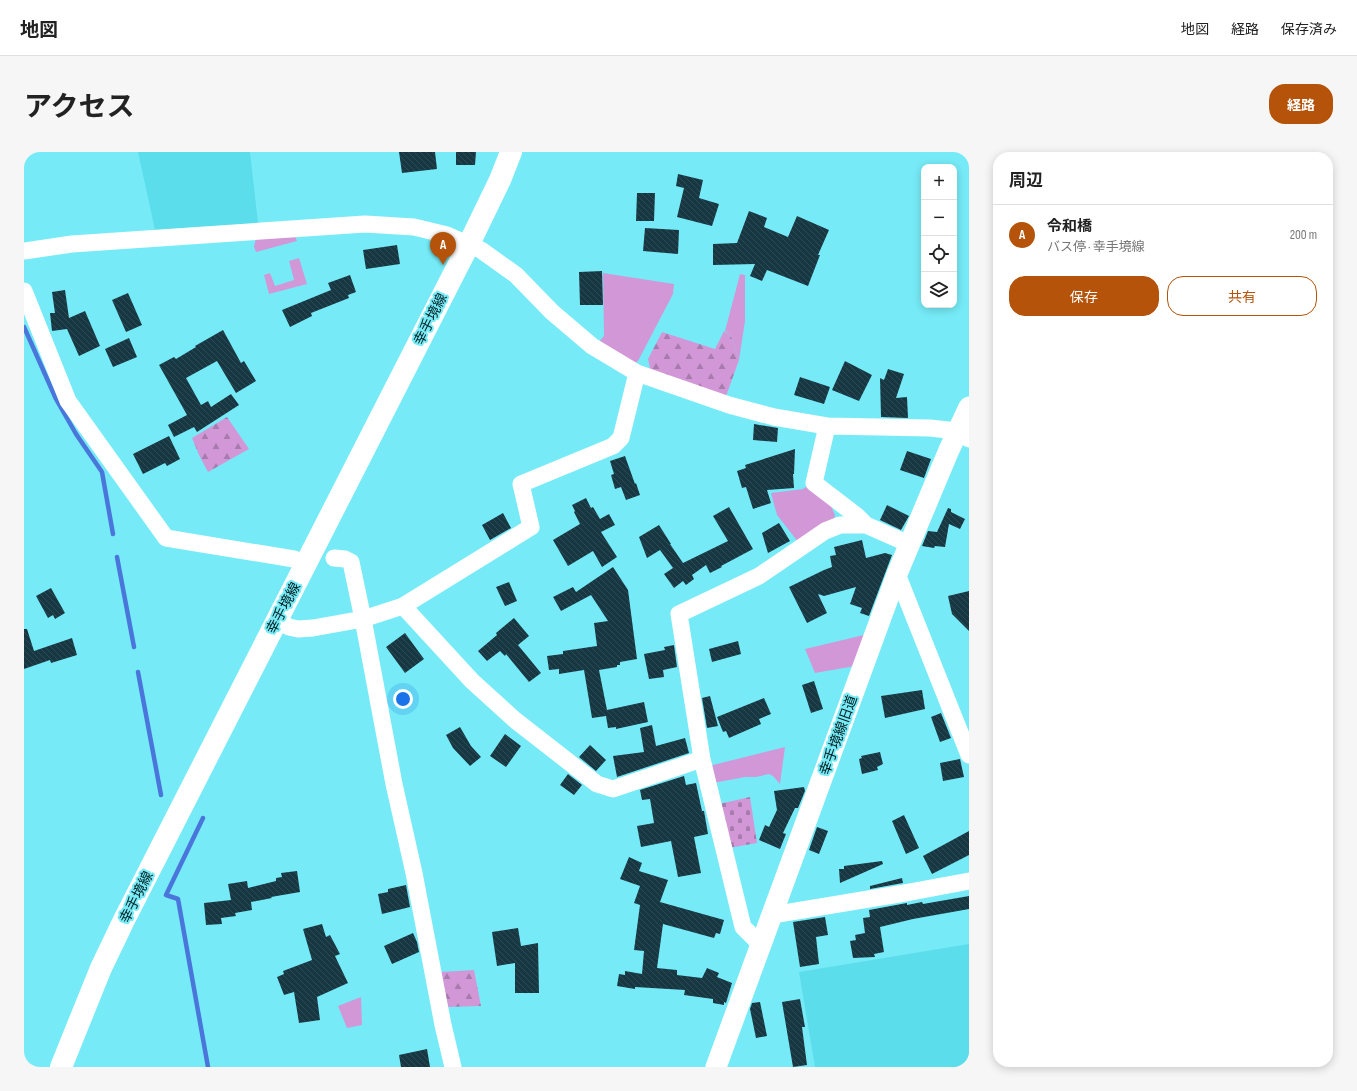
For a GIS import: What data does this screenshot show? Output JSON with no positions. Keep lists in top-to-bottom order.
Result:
{
  "streets": {
    "main road": ["幸手境線"],
    "street": ["幸手境線旧道"]
  },
  "page": {
    "header": "地図",
    "nav": ["地図", "経路", "保存済み"],
    "title": "アクセス",
    "buttons": [
      "経路",
      ["保存", "共有"]
    ],
    "heading": "周辺",
    "map_buttons": ["+", "−"],
    "list": [
      {
        "mark": "A",
        "name": "令和橋",
        "note": "バス停 · 幸手境線",
        "value": "200 m"
      }
    ],
    "pins": "A"
  }
}
